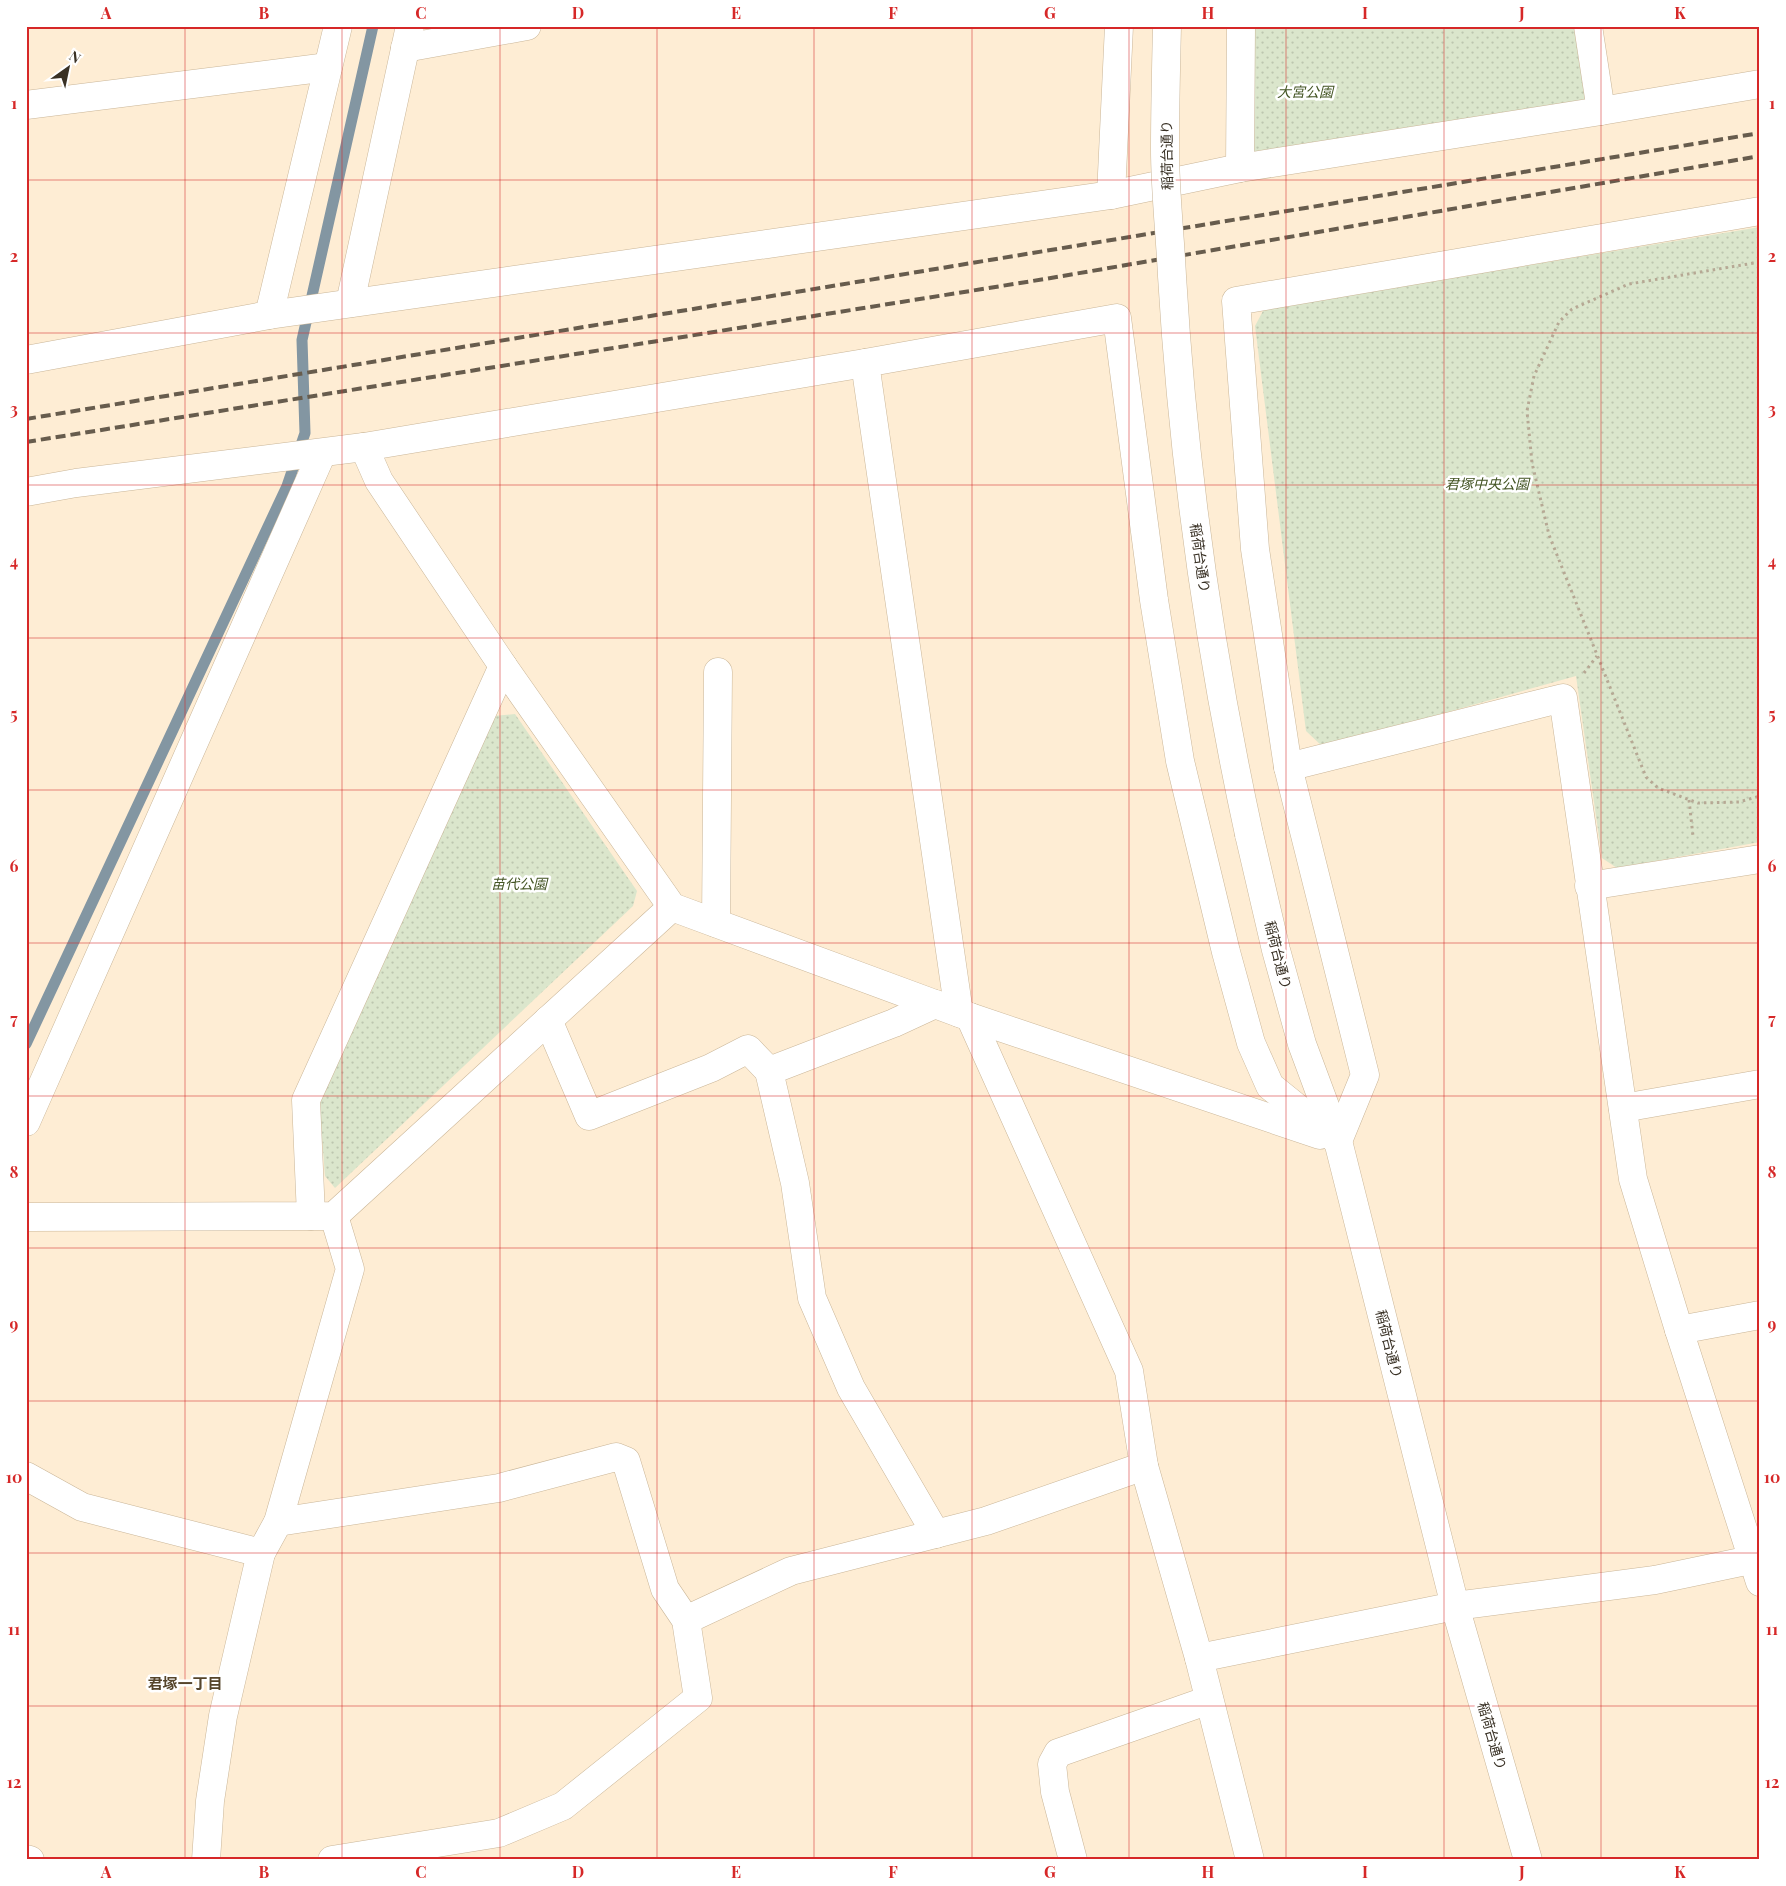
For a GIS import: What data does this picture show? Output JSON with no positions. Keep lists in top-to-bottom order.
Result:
{
  "streets": {
    "street": ["稲荷台通り"]
  },
  "districts": ["君塚一丁目"],
  "parks": ["大宮公園", "君塚中央公園", "苗代公園"],
  "north": "top right",
  "grid": {
    "columns": [
      "A",
      "B",
      "C",
      "D",
      "E",
      "F",
      "G",
      "H",
      "I",
      "J",
      "K"
    ],
    "rows": [
      "1",
      "2",
      "3",
      "4",
      "5",
      "6",
      "7",
      "8",
      "9",
      "10",
      "11",
      "12"
    ]
  }
}
